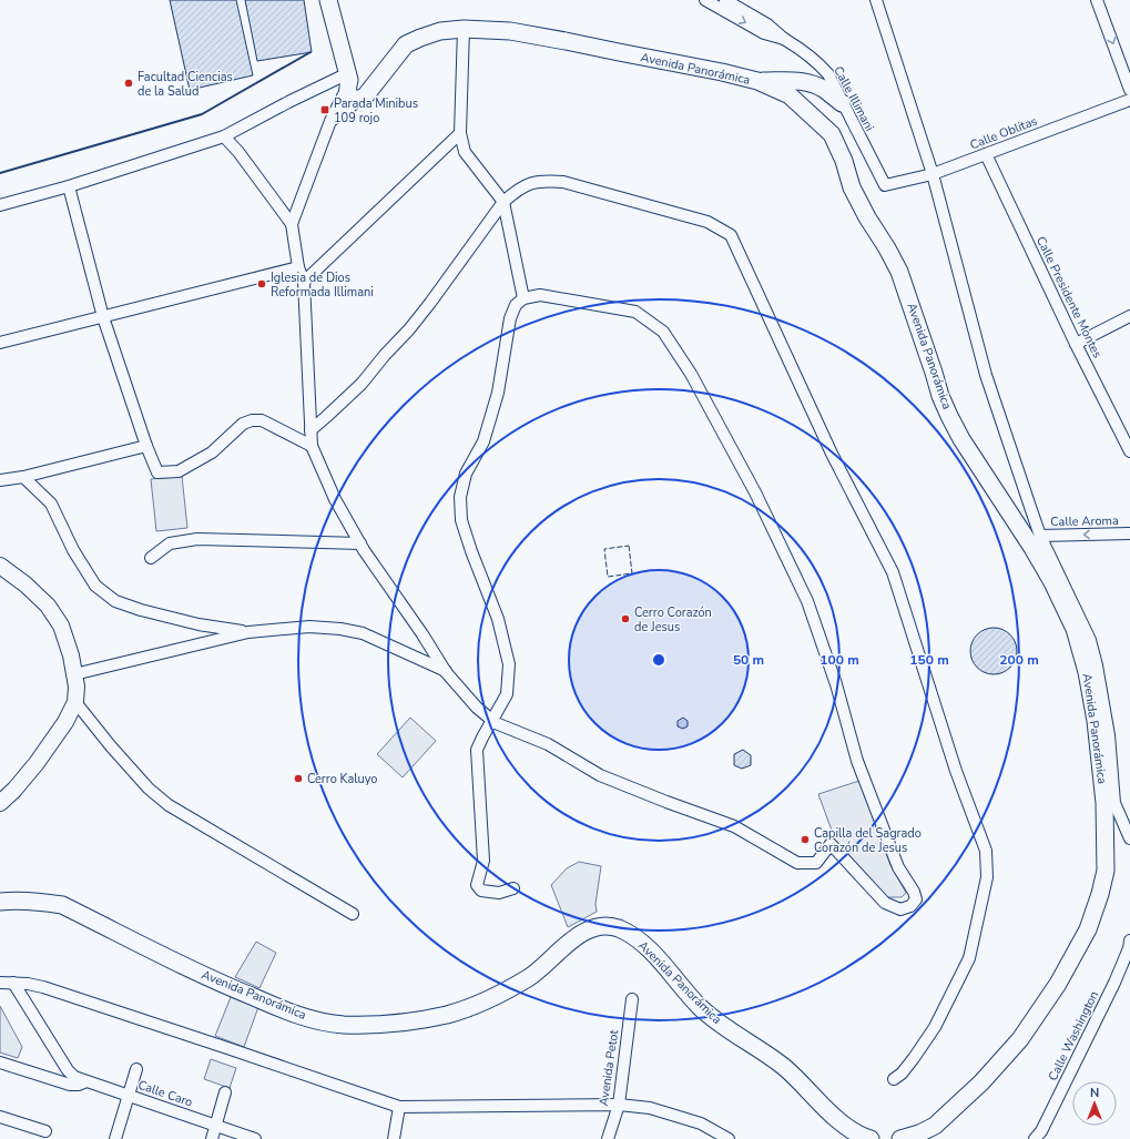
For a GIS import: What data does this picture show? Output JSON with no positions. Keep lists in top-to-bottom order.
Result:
{
  "streets": {
    "main road": ["Avenida Panorámica"],
    "street": [
      "Calle Illimani",
      "Calle Oblitas",
      "Calle Presidente Montes",
      "Calle Aroma",
      "Calle Washington",
      "Avenida Petot",
      "Calle Caro"
    ]
  },
  "crossings": [
    ["Avenida Panorámica", "Calle Illimani"],
    ["Calle Illimani", "Calle Oblitas"],
    ["Calle Oblitas", "Calle Presidente Montes"]
  ],
  "one_way": ["Calle Aroma"],
  "places": {
    "other": [
      "Facultad Ciencias de la Salud",
      "Iglesia de Dios Reformada Illimani",
      "Cerro Corazón de Jesus",
      "Cerro Kaluyo",
      "Capilla del Sagrado Corazón de Jesus"
    ],
    "transit": ["Parada Minibus 109 rojo"]
  },
  "north": "top",
  "rings": [
    "50 m",
    "100 m",
    "150 m",
    "200 m"
  ]
}
